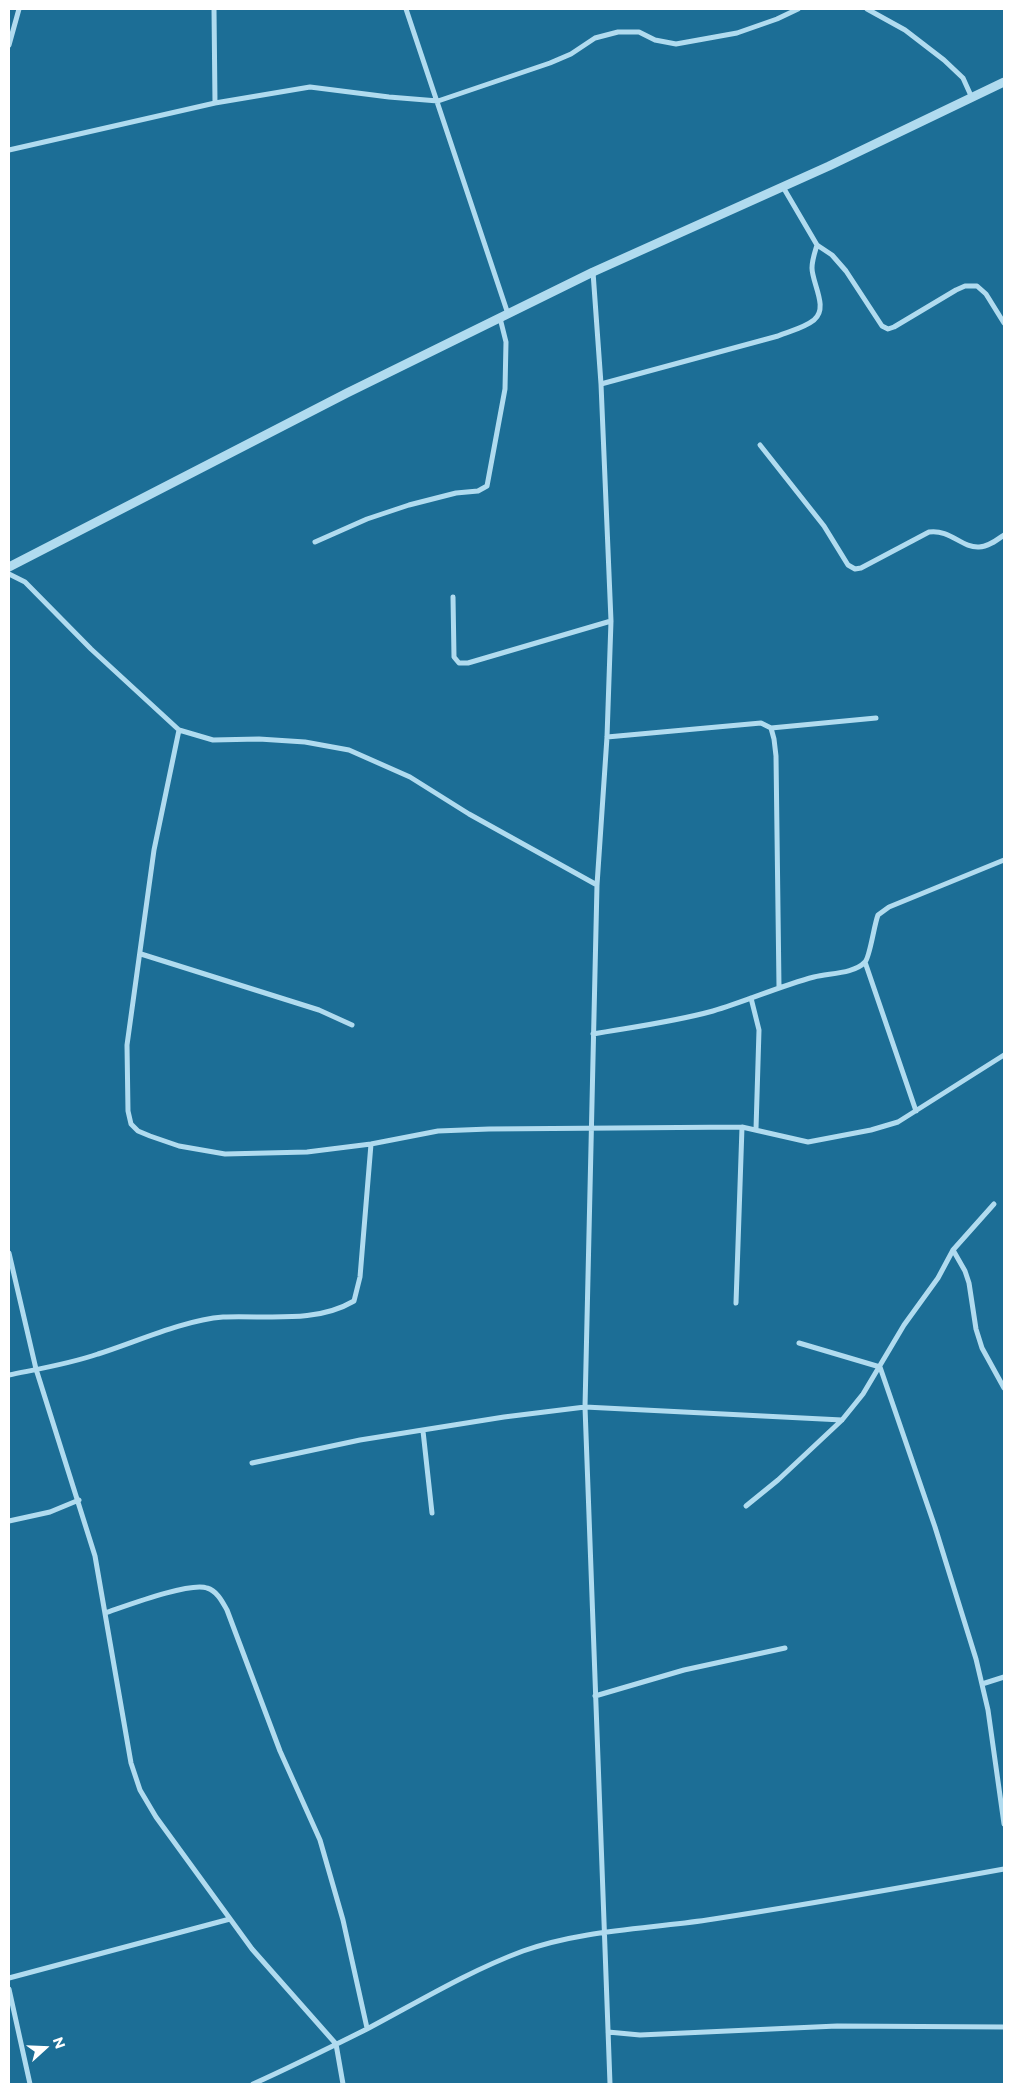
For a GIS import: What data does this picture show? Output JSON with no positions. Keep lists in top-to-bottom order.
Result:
{
  "north": "right"
}
